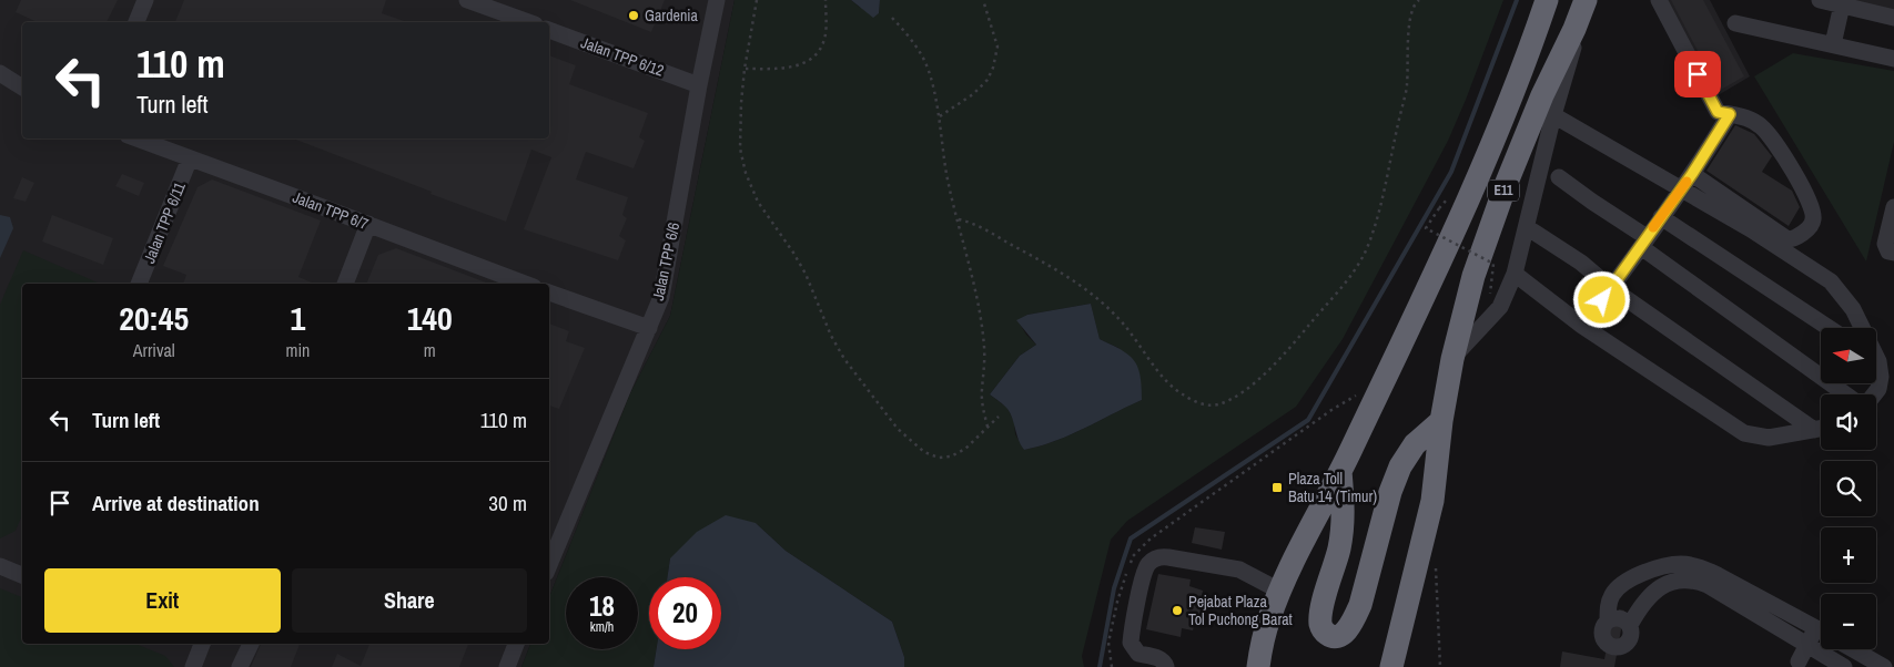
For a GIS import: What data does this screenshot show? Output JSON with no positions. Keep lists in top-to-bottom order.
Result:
{
  "streets": {
    "highway": ["E11"],
    "street": [
      "Jalan TPP 6/12",
      "Jalan TPP 6/7",
      "Jalan TPP 6/11",
      "Jalan TPP 6/6"
    ]
  },
  "crossings": [
    ["Jalan TPP 6/12", "Jalan TPP 6/6"],
    ["Jalan TPP 6/7", "Jalan TPP 6/11"]
  ],
  "places": {
    "other": ["Gardenia", "Pejabat Plaza Tol Puchong Barat"],
    "transit": ["Plaza Toll Batu 14 (Timur)"]
  },
  "north": "left",
  "page": {
    "turn": ["110 m", "Turn left"],
    "eta": [
      "20:45",
      "Arrival",
      "1",
      "min",
      "140",
      "m"
    ],
    "map_buttons": ["+", "−"],
    "list": [
      {
        "name": "Turn left",
        "value": "110 m"
      },
      {
        "name": "Arrive at destination",
        "value": "30 m"
      }
    ],
    "buttons": ["Exit", "Share"],
    "speed": "18 km/h",
    "limit": "20"
  }
}
